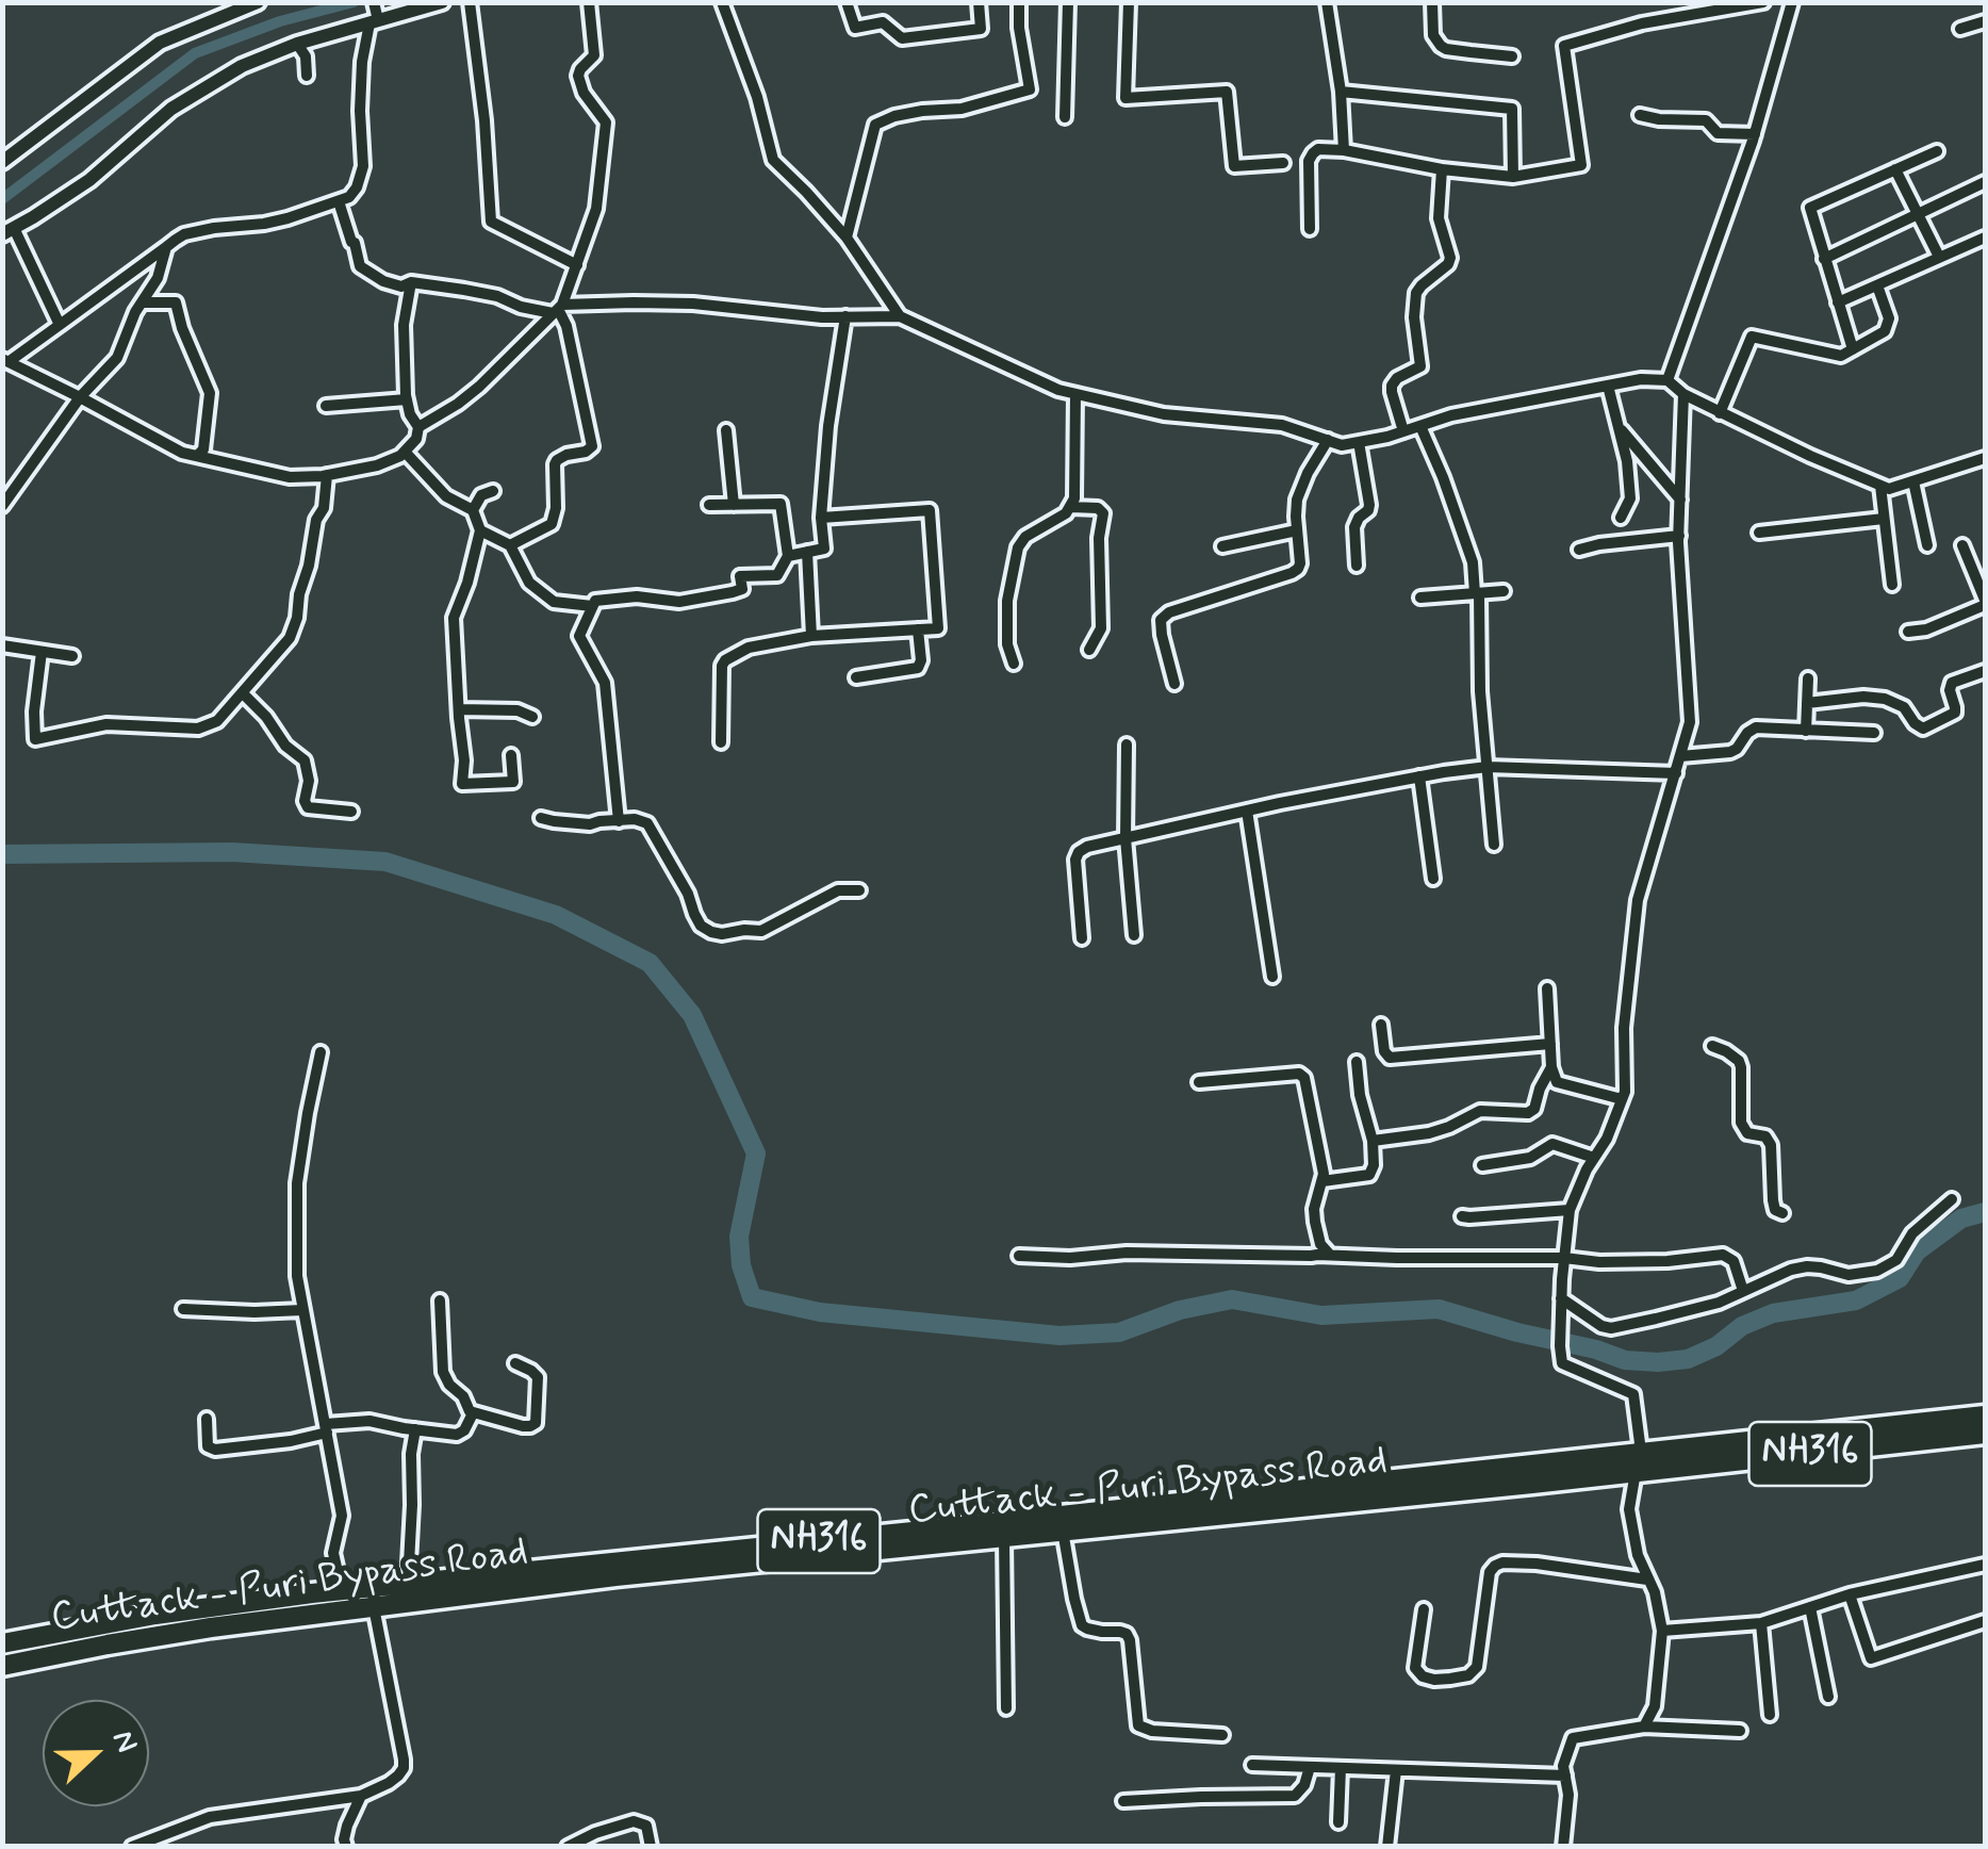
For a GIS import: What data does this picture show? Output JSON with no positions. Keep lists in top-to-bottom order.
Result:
{
  "streets": {
    "highway": ["NH316", "Cuttack - Puri Bypass Road"]
  },
  "north": "right"
}
